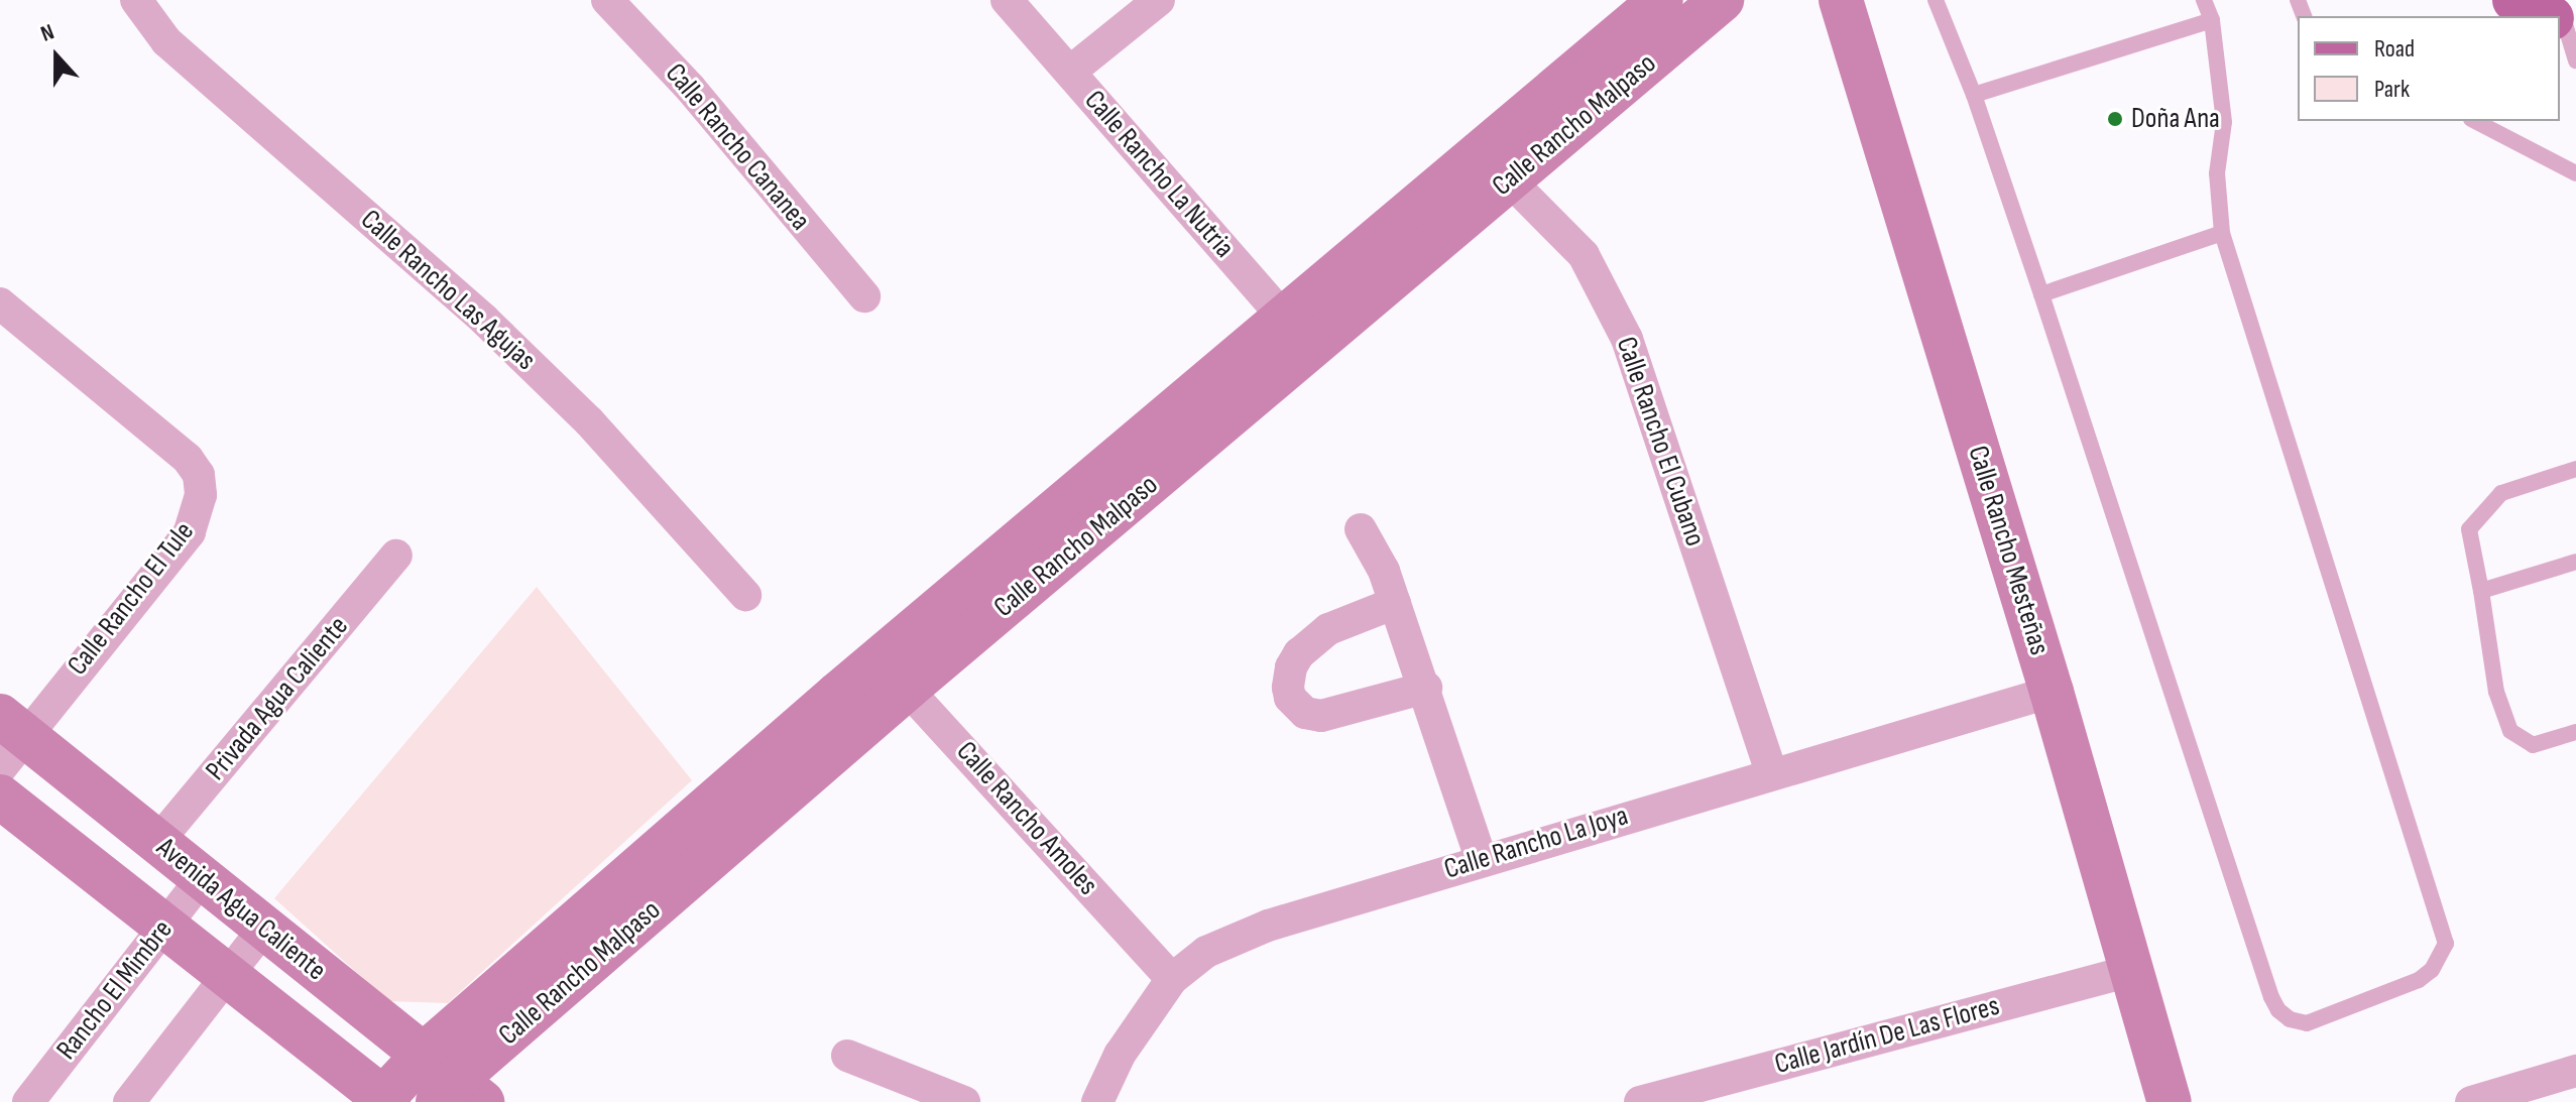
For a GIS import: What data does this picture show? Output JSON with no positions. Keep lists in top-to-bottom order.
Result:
{
  "streets": {
    "street": [
      "Calle Rancho Malpaso",
      "Calle Rancho Cananea",
      "Calle Rancho La Nutria",
      "Calle Rancho Las Agujas",
      "Calle Rancho El Cubano",
      "Calle Rancho Mesteñas",
      "Calle Rancho El Tule",
      "Privada Agua Caliente",
      "Calle Rancho Amoles",
      "Calle Rancho La Joya",
      "Avenida Agua Caliente",
      "Rancho El Mimbre",
      "Calle Jardín De Las Flores"
    ]
  },
  "crossings": [
    ["Calle Rancho Malpaso", "Calle Rancho La Nutria"],
    ["Calle Rancho Malpaso", "Calle Rancho El Cubano"],
    ["Calle Rancho Malpaso", "Calle Rancho Amoles"],
    ["Calle Rancho Malpaso", "Avenida Agua Caliente"],
    ["Calle Rancho El Cubano", "Calle Rancho La Joya"],
    ["Calle Rancho Mesteñas", "Calle Rancho La Joya"],
    ["Calle Rancho Mesteñas", "Calle Jardín De Las Flores"],
    ["Calle Rancho El Tule", "Avenida Agua Caliente"],
    ["Privada Agua Caliente", "Avenida Agua Caliente"],
    ["Calle Rancho Amoles", "Calle Rancho La Joya"],
    ["Avenida Agua Caliente", "Rancho El Mimbre"]
  ],
  "places": ["Doña Ana"],
  "legend": ["Road", "Park"],
  "north": "top"
}
